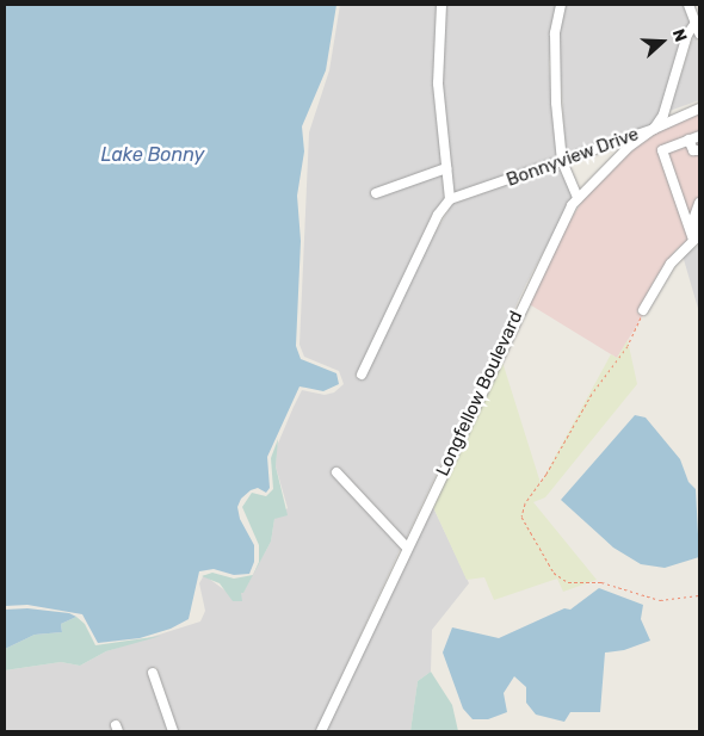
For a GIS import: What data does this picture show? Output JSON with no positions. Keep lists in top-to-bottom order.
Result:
{
  "streets": {
    "street": ["Bonnyview Drive", "Longfellow Boulevard"]
  },
  "crossings": [
    ["Bonnyview Drive", "Longfellow Boulevard"]
  ],
  "water": ["Lake Bonny"],
  "north": "right"
}
